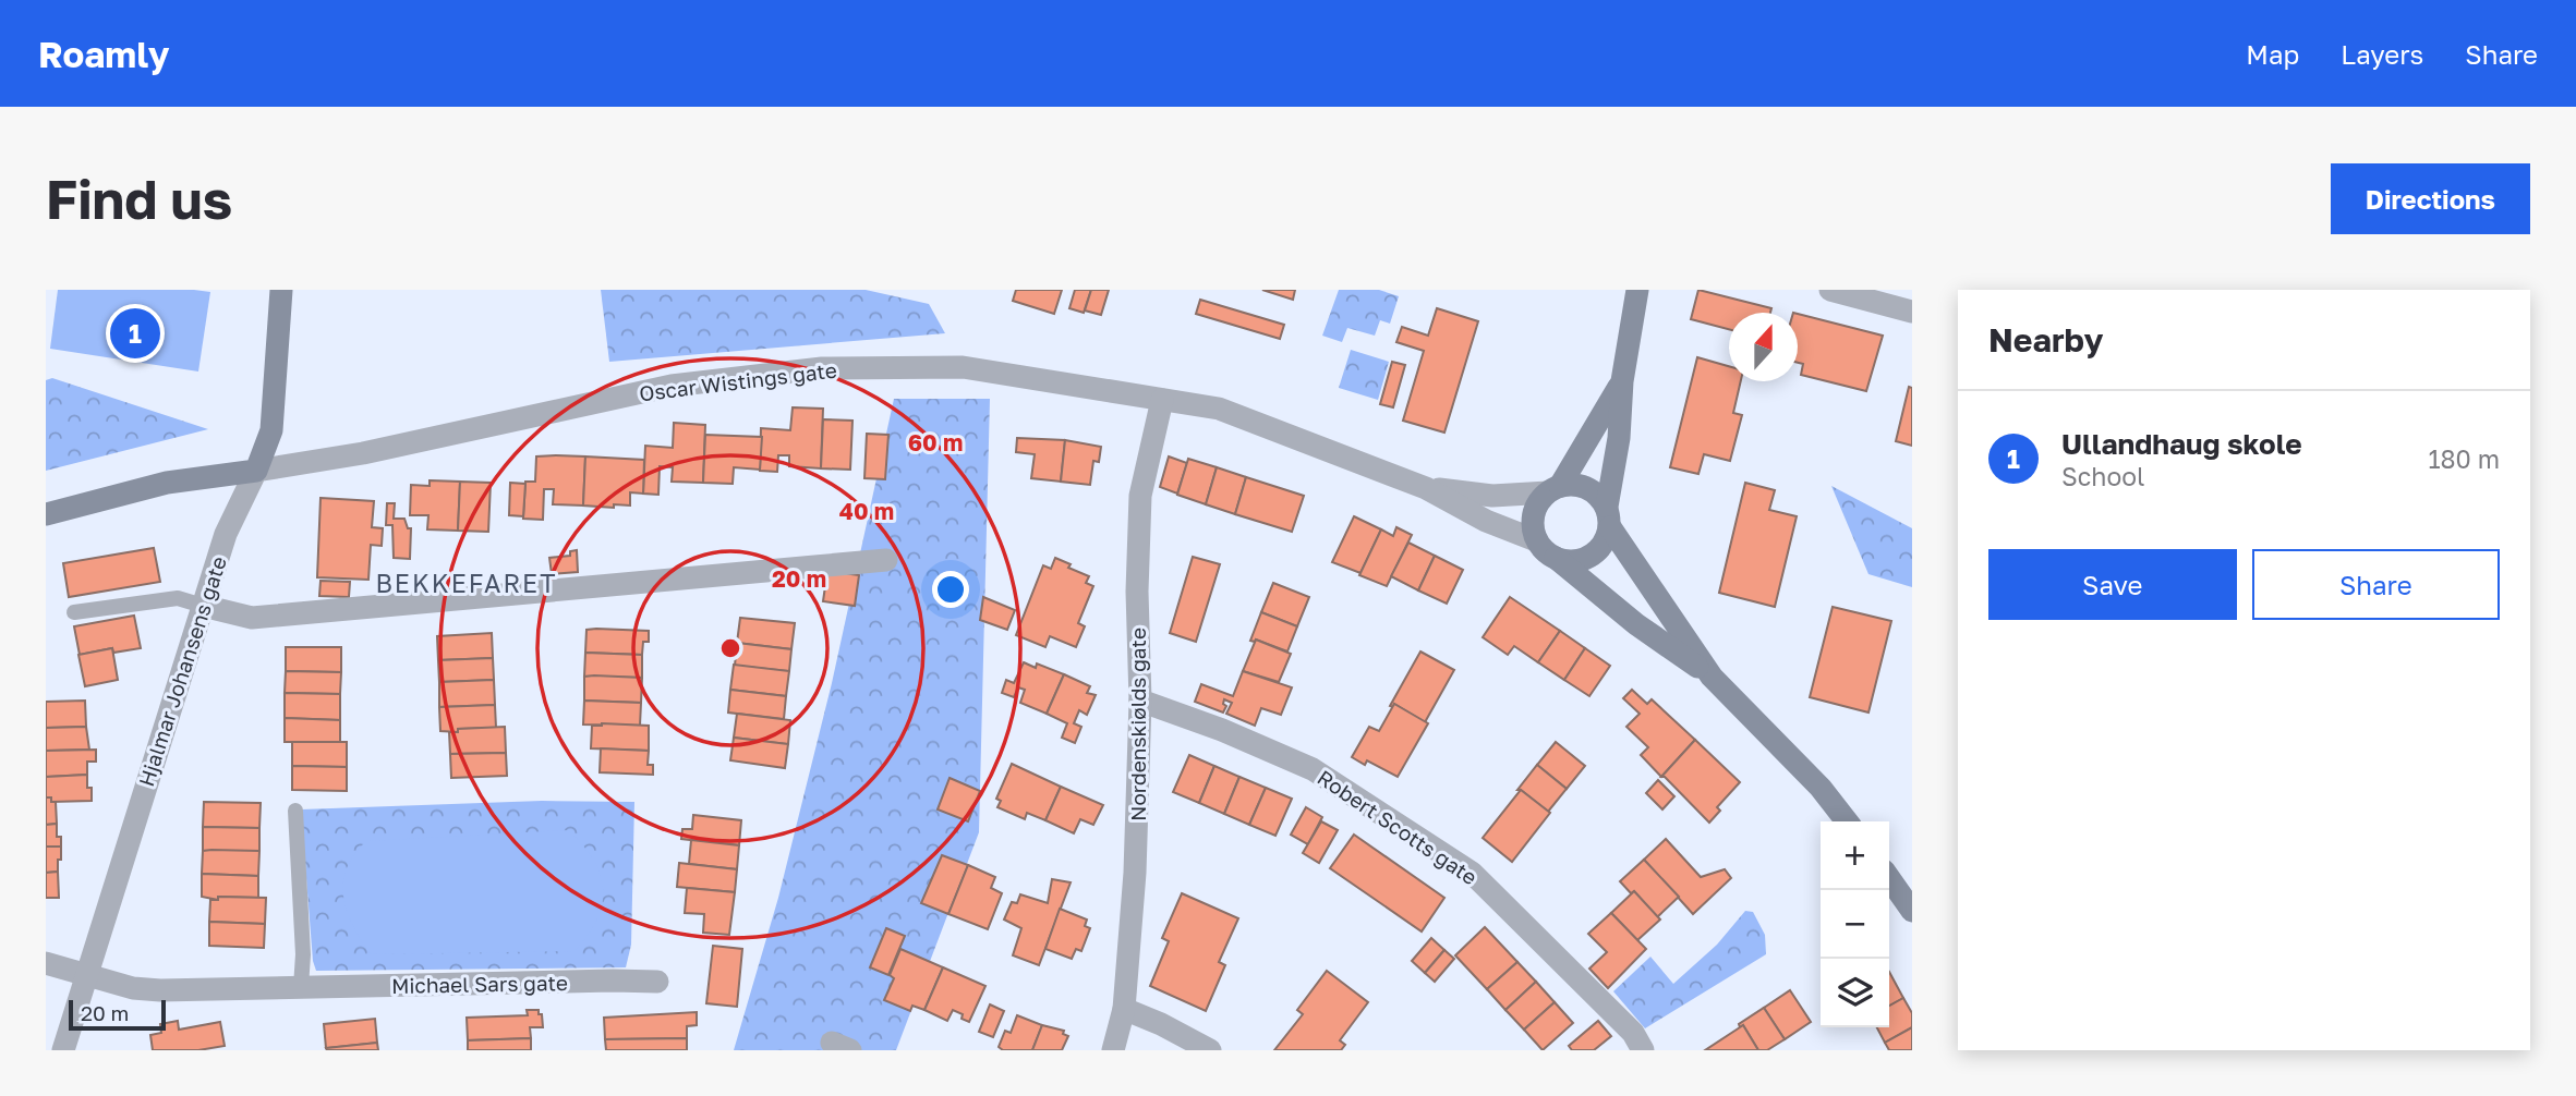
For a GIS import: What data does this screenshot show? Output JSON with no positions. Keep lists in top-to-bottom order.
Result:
{
  "streets": {
    "street": [
      "Oscar Wistings gate",
      "Hjalmar Johansens gate",
      "Nordenskiølds gate",
      "Robert Scotts gate",
      "Michael Sars gate"
    ]
  },
  "crossings": [
    ["Oscar Wistings gate", "Hjalmar Johansens gate"],
    ["Oscar Wistings gate", "Nordenskiølds gate"],
    ["Hjalmar Johansens gate", "Michael Sars gate"],
    ["Nordenskiølds gate", "Robert Scotts gate"]
  ],
  "districts": ["BEKKEFARET"],
  "scale_bar": "20 m",
  "north": "top",
  "page": {
    "header": "Roamly",
    "nav": ["Map", "Layers", "Share"],
    "buttons": [
      "Directions",
      ["Save", "Share"]
    ],
    "title": "Find us",
    "heading": "Nearby",
    "pins": "1",
    "list": [
      {
        "mark": "1",
        "name": "Ullandhaug skole",
        "note": "School",
        "value": "180 m"
      }
    ],
    "map_buttons": ["+", "−"],
    "scale": "20 m"
  },
  "rings": ["60 m", "40 m", "20 m"]
}
